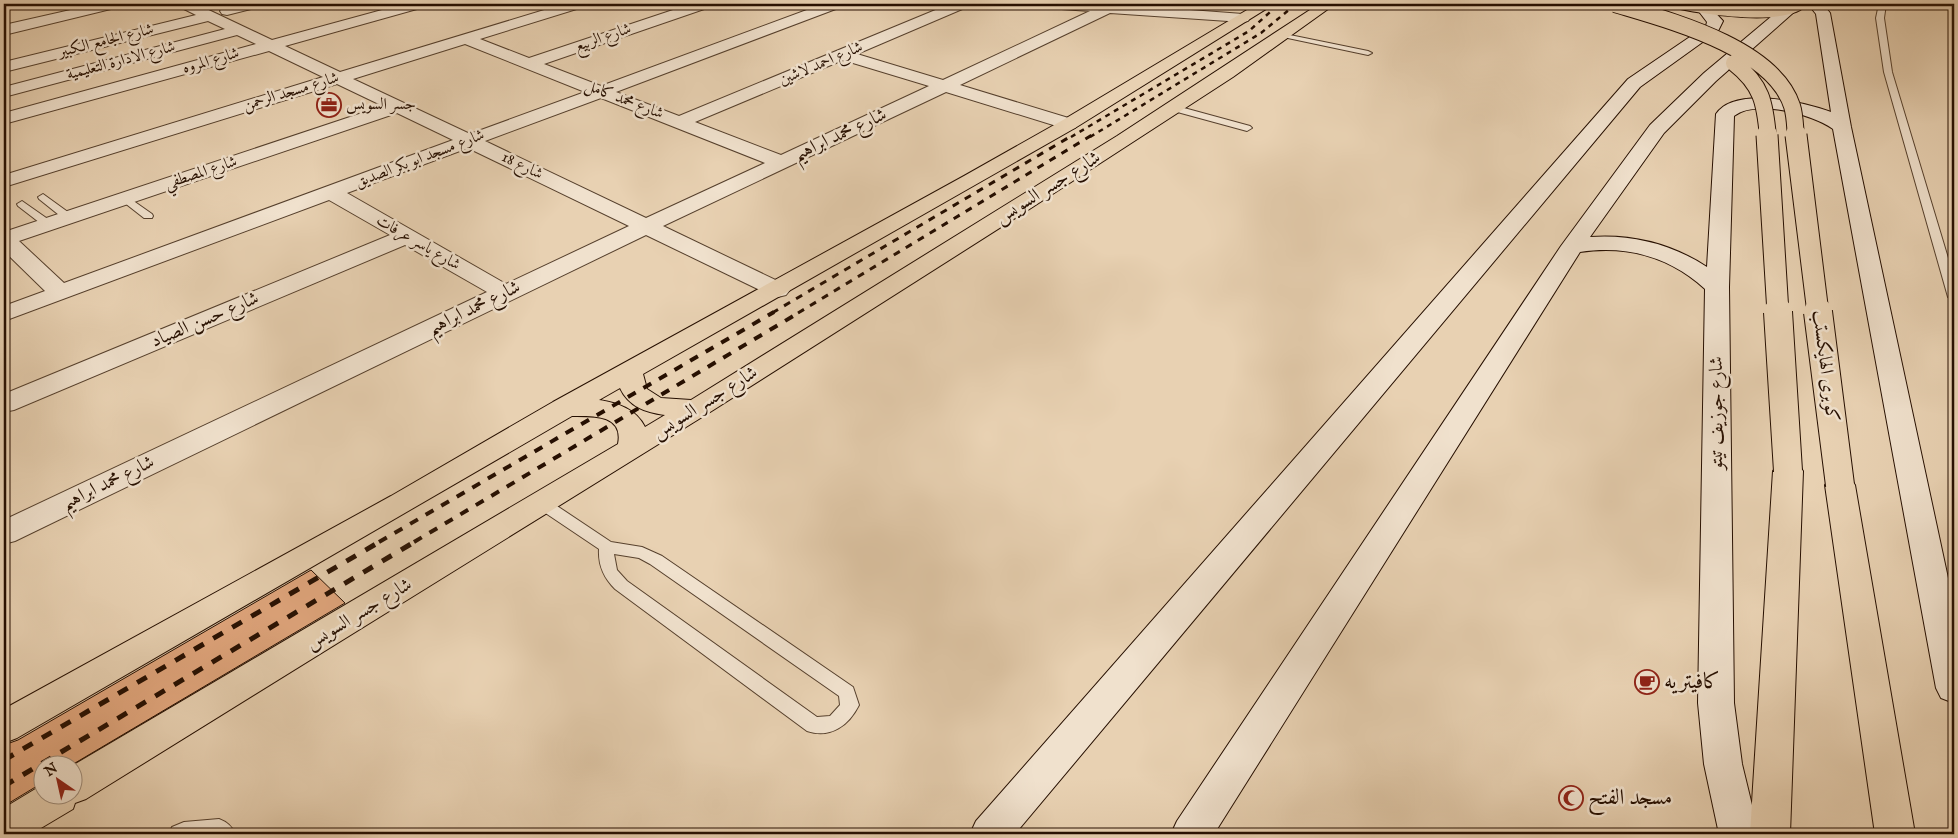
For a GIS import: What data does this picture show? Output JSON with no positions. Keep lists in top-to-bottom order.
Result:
{
  "streets": {
    "main road": ["شارع جسر السويس", "كوبرى الهايكستب"],
    "street": [
      "شارع الربيع",
      "شارع الجامع الكبير",
      "شارع الادارة التعليمية",
      "شارع المروه",
      "شارع احمد لاشين",
      "شارع مسجد الرحمن",
      "شارع محمد كامل",
      "شارع محمد ابراهيم",
      "شارع مسجد ابو بكر الصديق",
      "شارع 18",
      "شارع المصطفي",
      "شارع ياسر عرفات",
      "شارع حسن الصياد",
      "شارع جوزيف تيتو"
    ]
  },
  "crossings": [
    ["شارع الربيع", "شارع محمد كامل"],
    ["شارع الجامع الكبير", "شارع 18"],
    ["شارع الادارة التعليمية", "شارع 18"],
    ["شارع المروه", "شارع 18"],
    ["شارع احمد لاشين", "شارع محمد كامل"],
    ["شارع مسجد الرحمن", "شارع محمد كامل"],
    ["شارع مسجد الرحمن", "شارع 18"],
    ["شارع محمد كامل", "شارع محمد ابراهيم"],
    ["شارع محمد كامل", "شارع مسجد ابو بكر الصديق"],
    ["شارع محمد ابراهيم", "شارع 18"],
    ["شارع محمد ابراهيم", "شارع ياسر عرفات"],
    ["شارع مسجد ابو بكر الصديق", "شارع 18"],
    ["شارع مسجد ابو بكر الصديق", "شارع ياسر عرفات"],
    ["شارع 18", "شارع المصطفي"],
    ["شارع ياسر عرفات", "شارع حسن الصياد"]
  ],
  "places": {
    "office": ["جسر السويس"],
    "cafe": ["كافيتريه"],
    "mosque": ["مسجد الفتح"]
  },
  "north": "top left"
}
